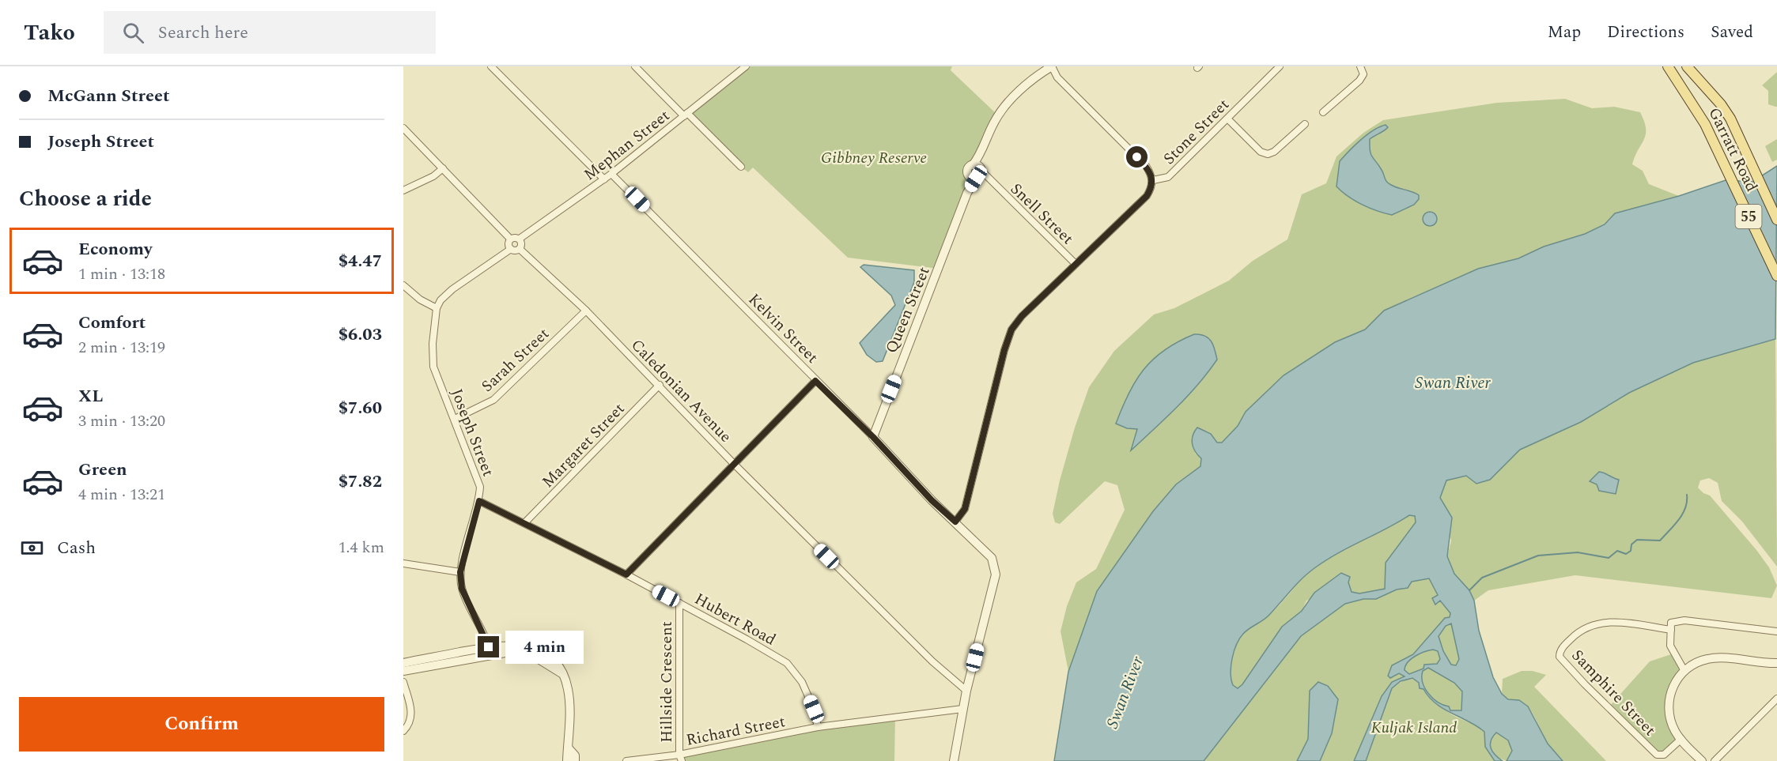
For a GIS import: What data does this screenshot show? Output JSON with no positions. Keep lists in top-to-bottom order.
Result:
{
  "streets": {
    "main road": ["Garratt Road", "55"],
    "street": [
      "Stone Street",
      "Mephan Street",
      "Snell Street",
      "Queen Street",
      "Kelvin Street",
      "Sarah Street",
      "Caledonian Avenue",
      "Joseph Street",
      "Margaret Street",
      "Hubert Road",
      "Hillside Crescent",
      "Samphire Street",
      "Richard Street"
    ]
  },
  "crossings": [
    ["Stone Street", "Snell Street"],
    ["Stone Street", "Kelvin Street"],
    ["Mephan Street", "Kelvin Street"],
    ["Mephan Street", "Caledonian Avenue"],
    ["Snell Street", "Queen Street"],
    ["Queen Street", "Kelvin Street"],
    ["Kelvin Street", "Caledonian Avenue"],
    ["Sarah Street", "Caledonian Avenue"],
    ["Sarah Street", "Joseph Street"],
    ["Caledonian Avenue", "Margaret Street"],
    ["Joseph Street", "Hubert Road"],
    ["Margaret Street", "Hubert Road"],
    ["Hubert Road", "Hillside Crescent"],
    ["Hubert Road", "Richard Street"],
    ["Hillside Crescent", "Richard Street"]
  ],
  "water": ["Swan River"],
  "parks": ["Gibbney Reserve", "Kuljak Island"],
  "page": {
    "header": "Tako",
    "search": "Search here",
    "nav": ["Map", "Directions", "Saved"],
    "banner": ["McGann Street", "Joseph Street"],
    "heading": "Choose a ride",
    "list": [
      {
        "name": "Economy",
        "note": "1 min · 13:18",
        "value": "$4.47"
      },
      {
        "name": "Comfort",
        "note": "2 min · 13:19",
        "value": "$6.03"
      },
      {
        "name": "XL",
        "note": "3 min · 13:20",
        "value": "$7.60"
      },
      {
        "name": "Green",
        "note": "4 min · 13:21",
        "value": "$7.82"
      }
    ],
    "pay": ["Cash", "1.4 km"],
    "bubble": "4 min",
    "buttons": "Confirm"
  }
}
